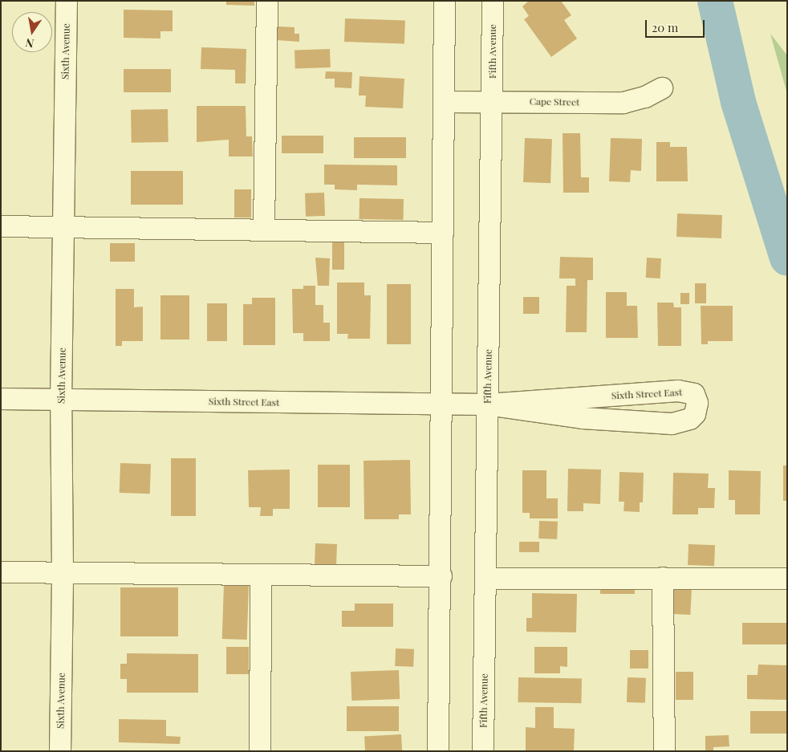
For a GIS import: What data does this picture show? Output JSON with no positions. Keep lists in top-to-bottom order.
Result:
{
  "streets": {
    "street": [
      "Sixth Avenue",
      "Fifth Avenue",
      "Cape Street",
      "Sixth Street East"
    ]
  },
  "crossings": [
    ["Sixth Avenue", "Sixth Street East"],
    ["Fifth Avenue", "Cape Street"],
    ["Fifth Avenue", "Sixth Street East"]
  ],
  "scale_bar": "20 m",
  "north": "bottom"
}
